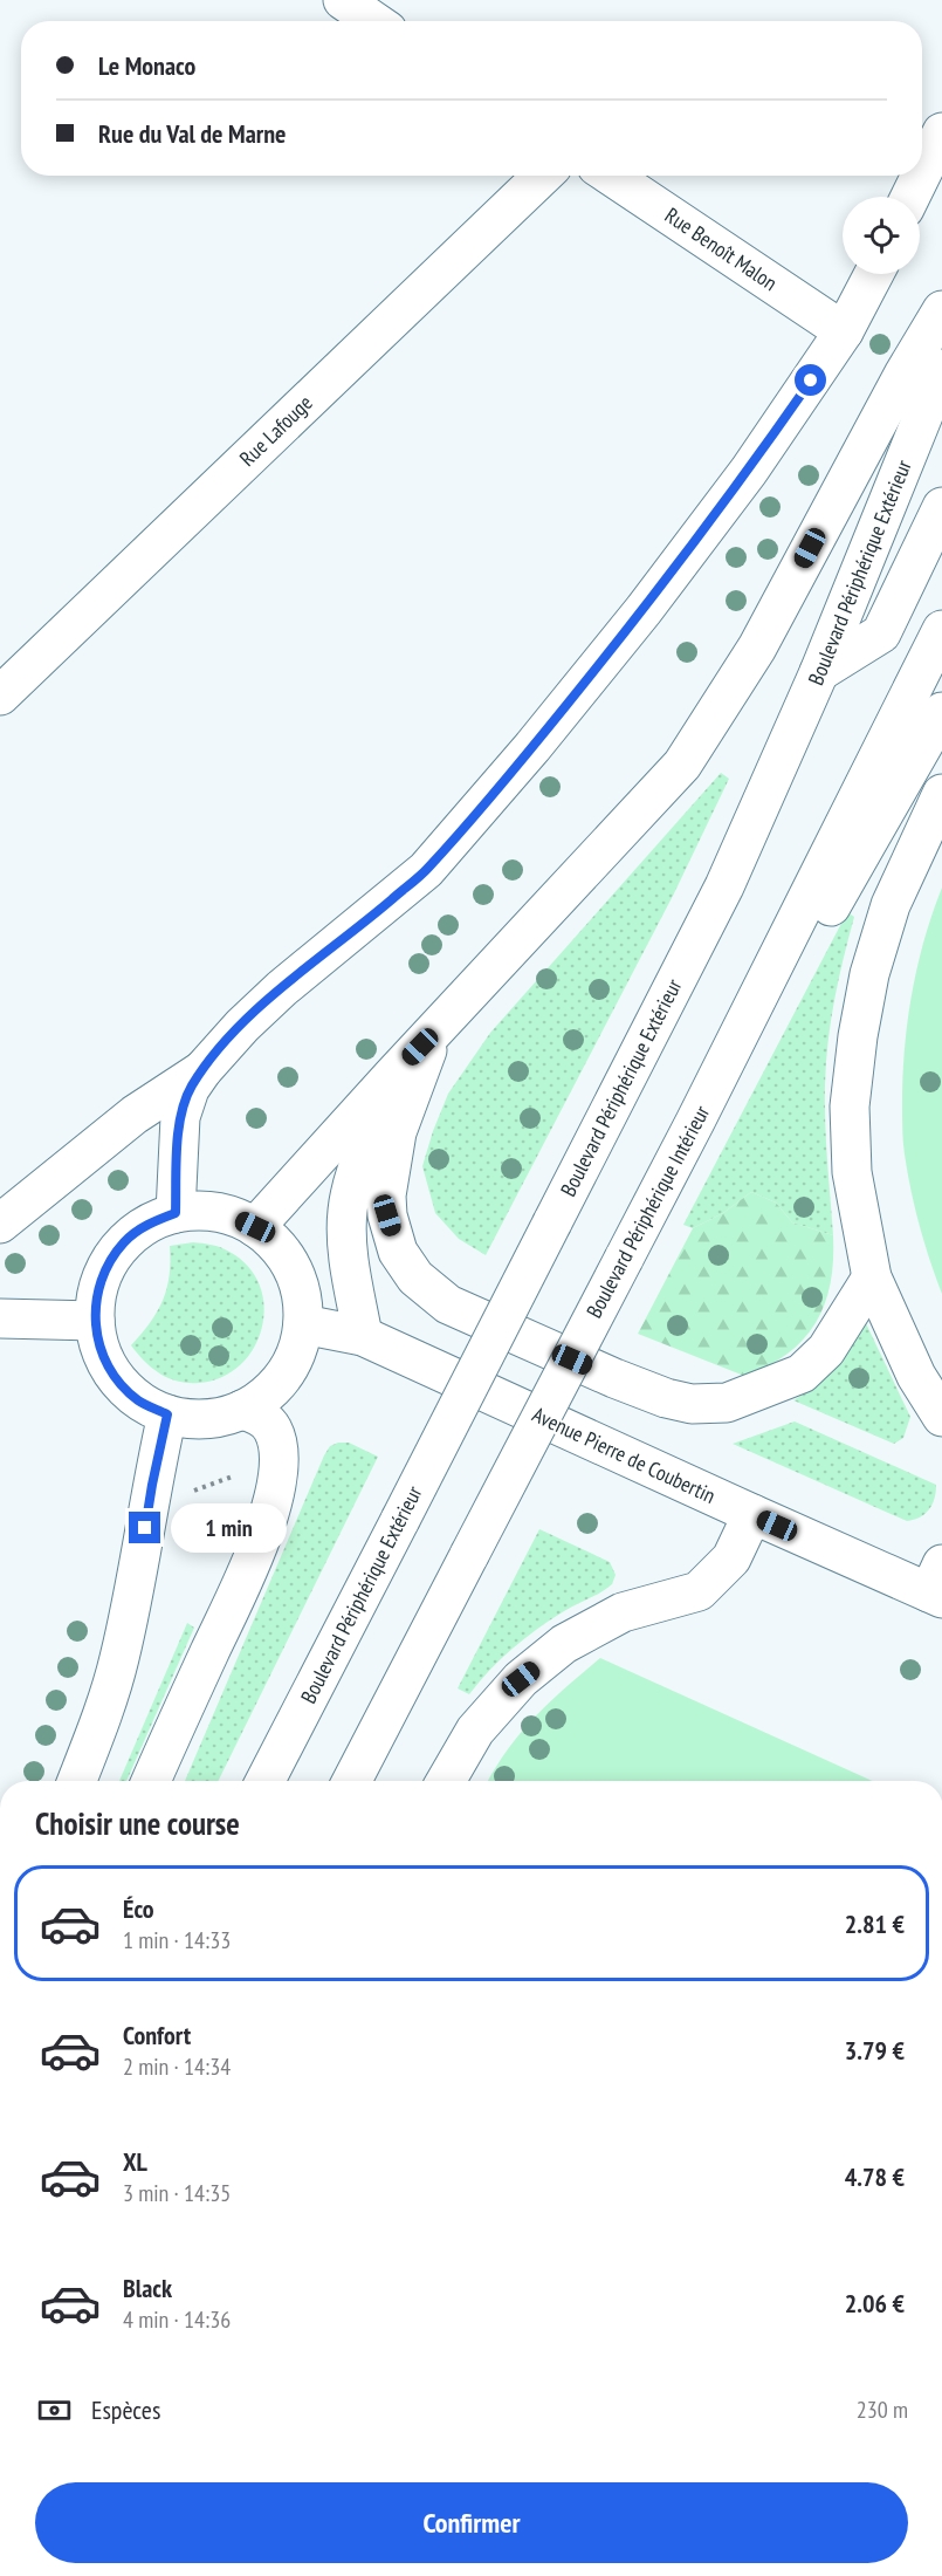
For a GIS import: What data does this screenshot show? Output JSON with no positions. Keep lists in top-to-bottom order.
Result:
{
  "streets": {
    "main road": [
      "Rue Benoît Malon",
      "Rue Lafouge",
      "Boulevard Périphérique Extérieur",
      "Boulevard Périphérique Intérieur",
      "Avenue Pierre de Coubertin"
    ]
  },
  "page": {
    "banner": ["Le Monaco", "Rue du Val de Marne"],
    "bubble": "1 min",
    "heading": "Choisir une course",
    "list": [
      {
        "name": "Éco",
        "note": "1 min · 14:33",
        "value": "2.81 €"
      },
      {
        "name": "Confort",
        "note": "2 min · 14:34",
        "value": "3.79 €"
      },
      {
        "name": "XL",
        "note": "3 min · 14:35",
        "value": "4.78 €"
      },
      {
        "name": "Black",
        "note": "4 min · 14:36",
        "value": "2.06 €"
      }
    ],
    "pay": ["Espèces", "230 m"],
    "buttons": "Confirmer"
  }
}
